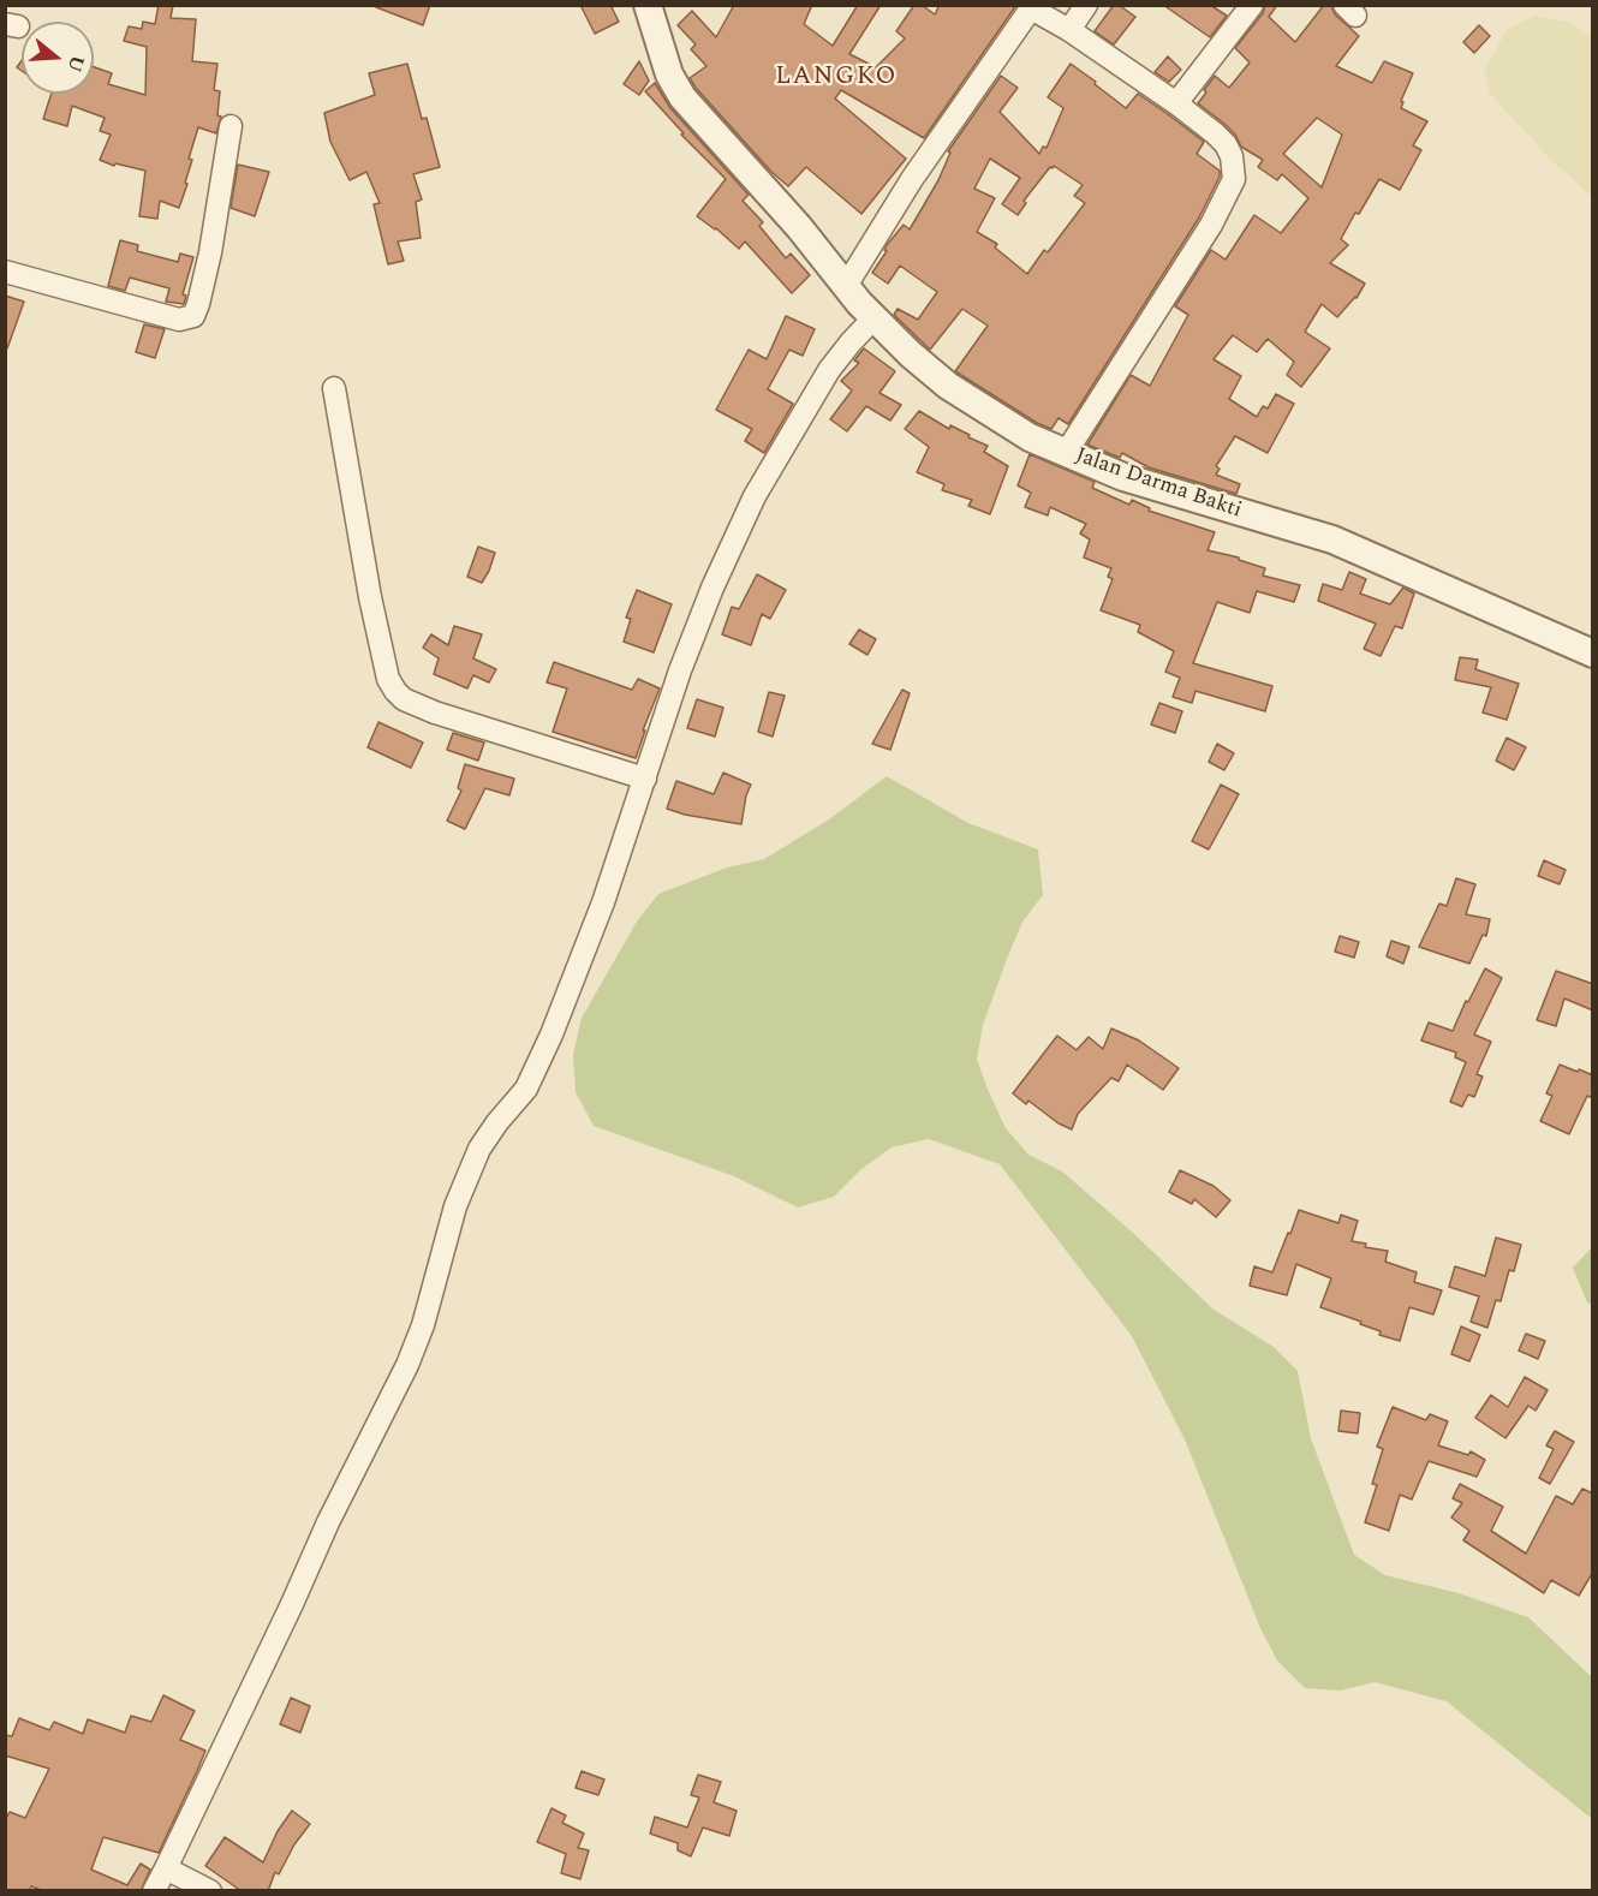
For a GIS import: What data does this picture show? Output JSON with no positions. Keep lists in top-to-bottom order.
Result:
{
  "streets": {
    "street": ["Jalan Darma Bakti"]
  },
  "districts": ["LANGKO"],
  "north": "right"
}
